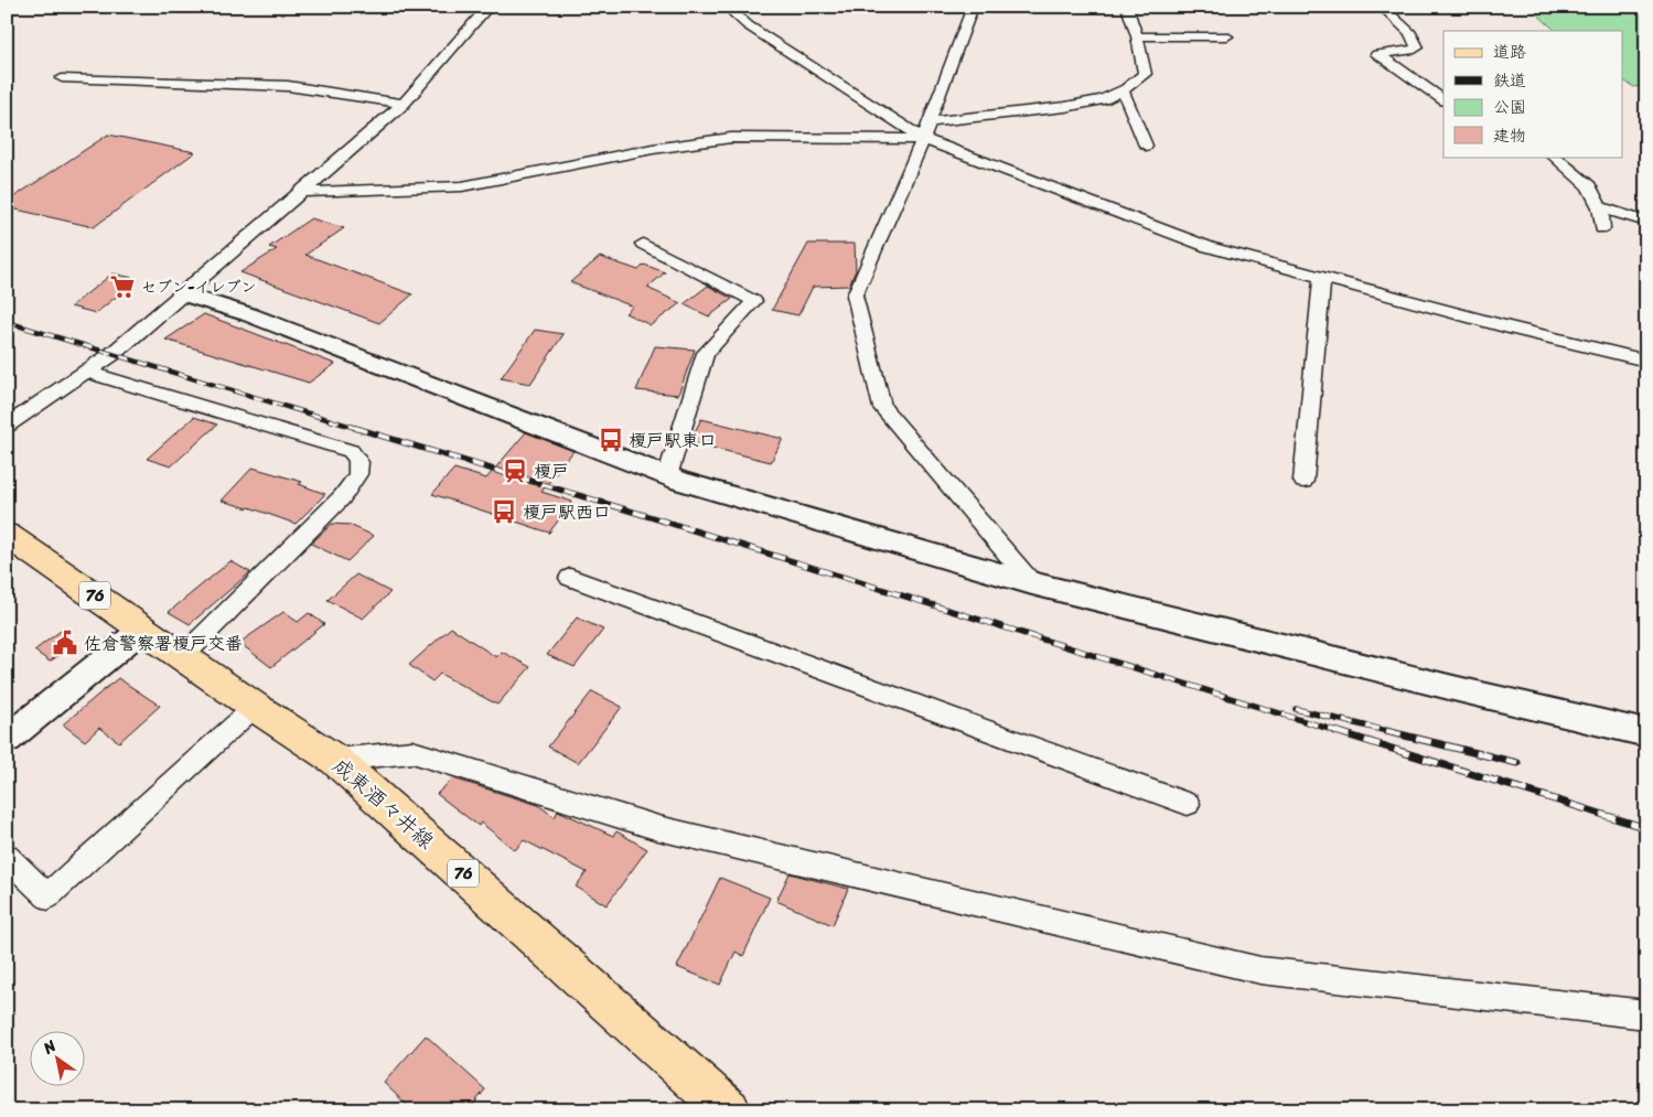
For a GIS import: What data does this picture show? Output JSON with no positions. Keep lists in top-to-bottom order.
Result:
{
  "streets": {
    "main road": ["76", "成東酒々井線"]
  },
  "places": {
    "supermarket": ["セブン-イレブン"],
    "bus stop": ["榎戸駅東口", "榎戸駅西口"],
    "station": ["榎戸"],
    "public building": ["佐倉警察署榎戸交番"]
  },
  "legend": [
    "道路",
    "鉄道",
    "公園",
    "建物"
  ],
  "north": "top left"
}
